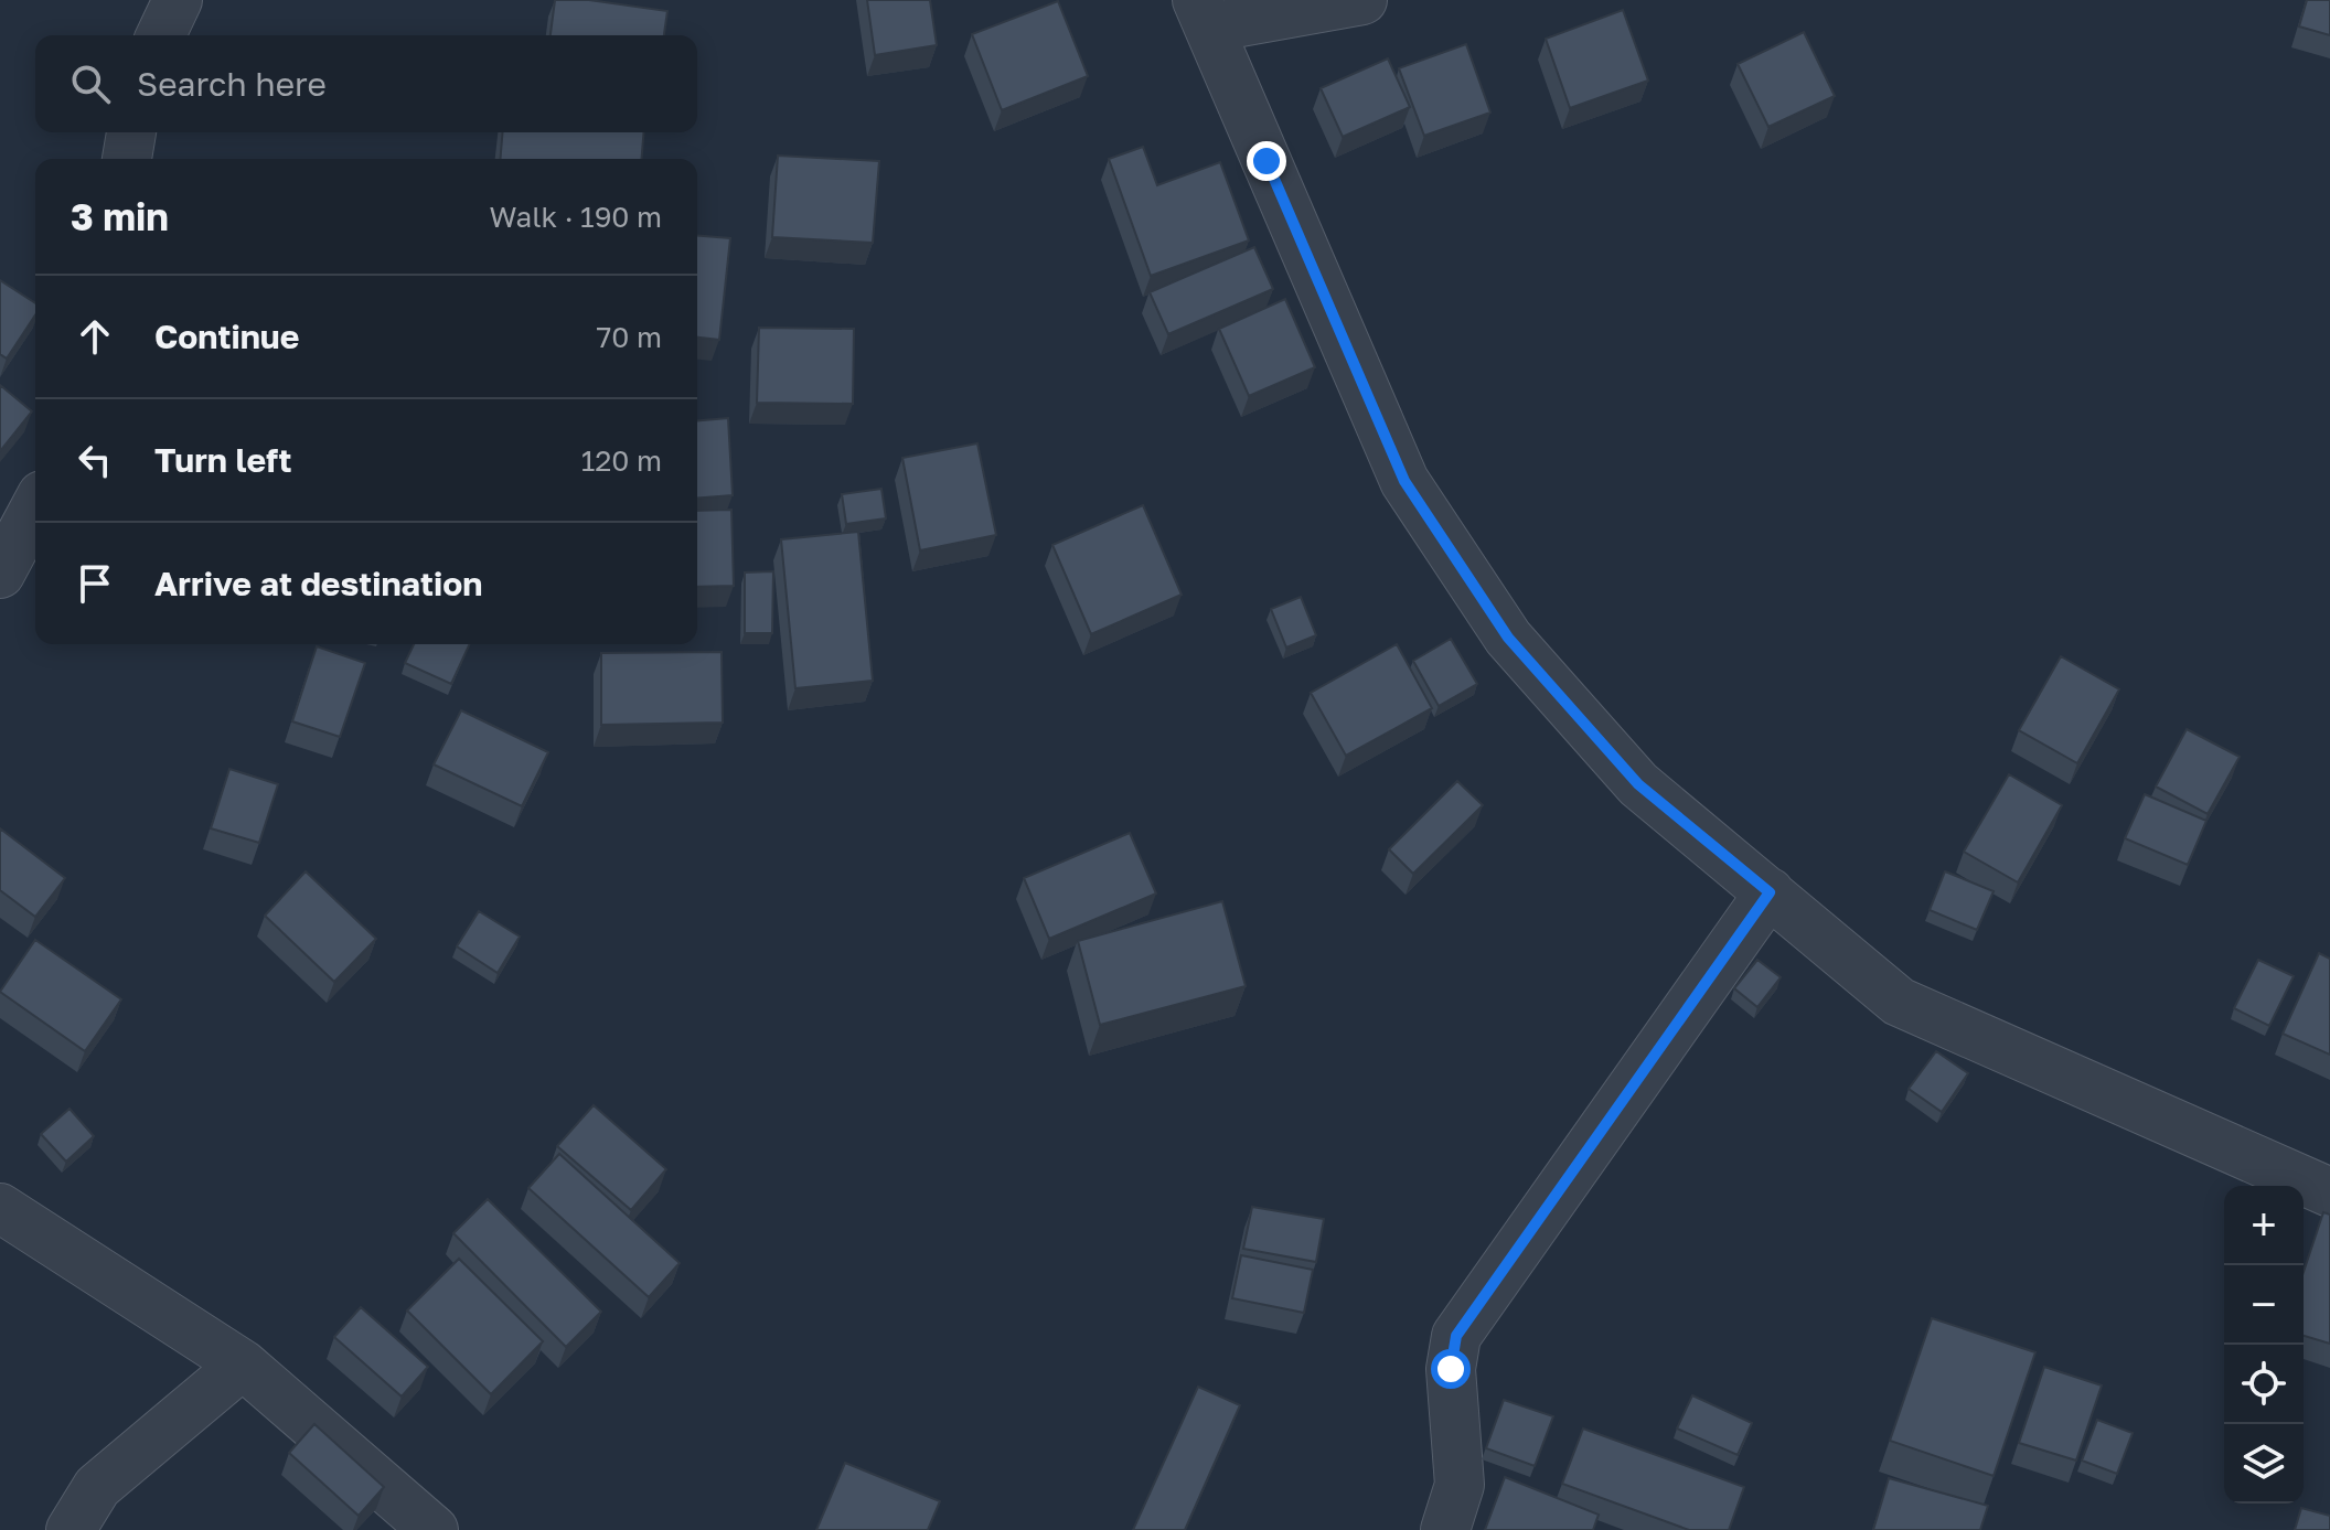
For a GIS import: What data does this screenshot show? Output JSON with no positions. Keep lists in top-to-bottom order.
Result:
{
  "page": {
    "search": "Search here",
    "heading": ["3 min", "Walk · 190 m"],
    "list": [
      ["Continue", "70 m"],
      ["Turn left", "120 m"],
      "Arrive at destination"
    ],
    "map_buttons": ["+", "−"]
  }
}
